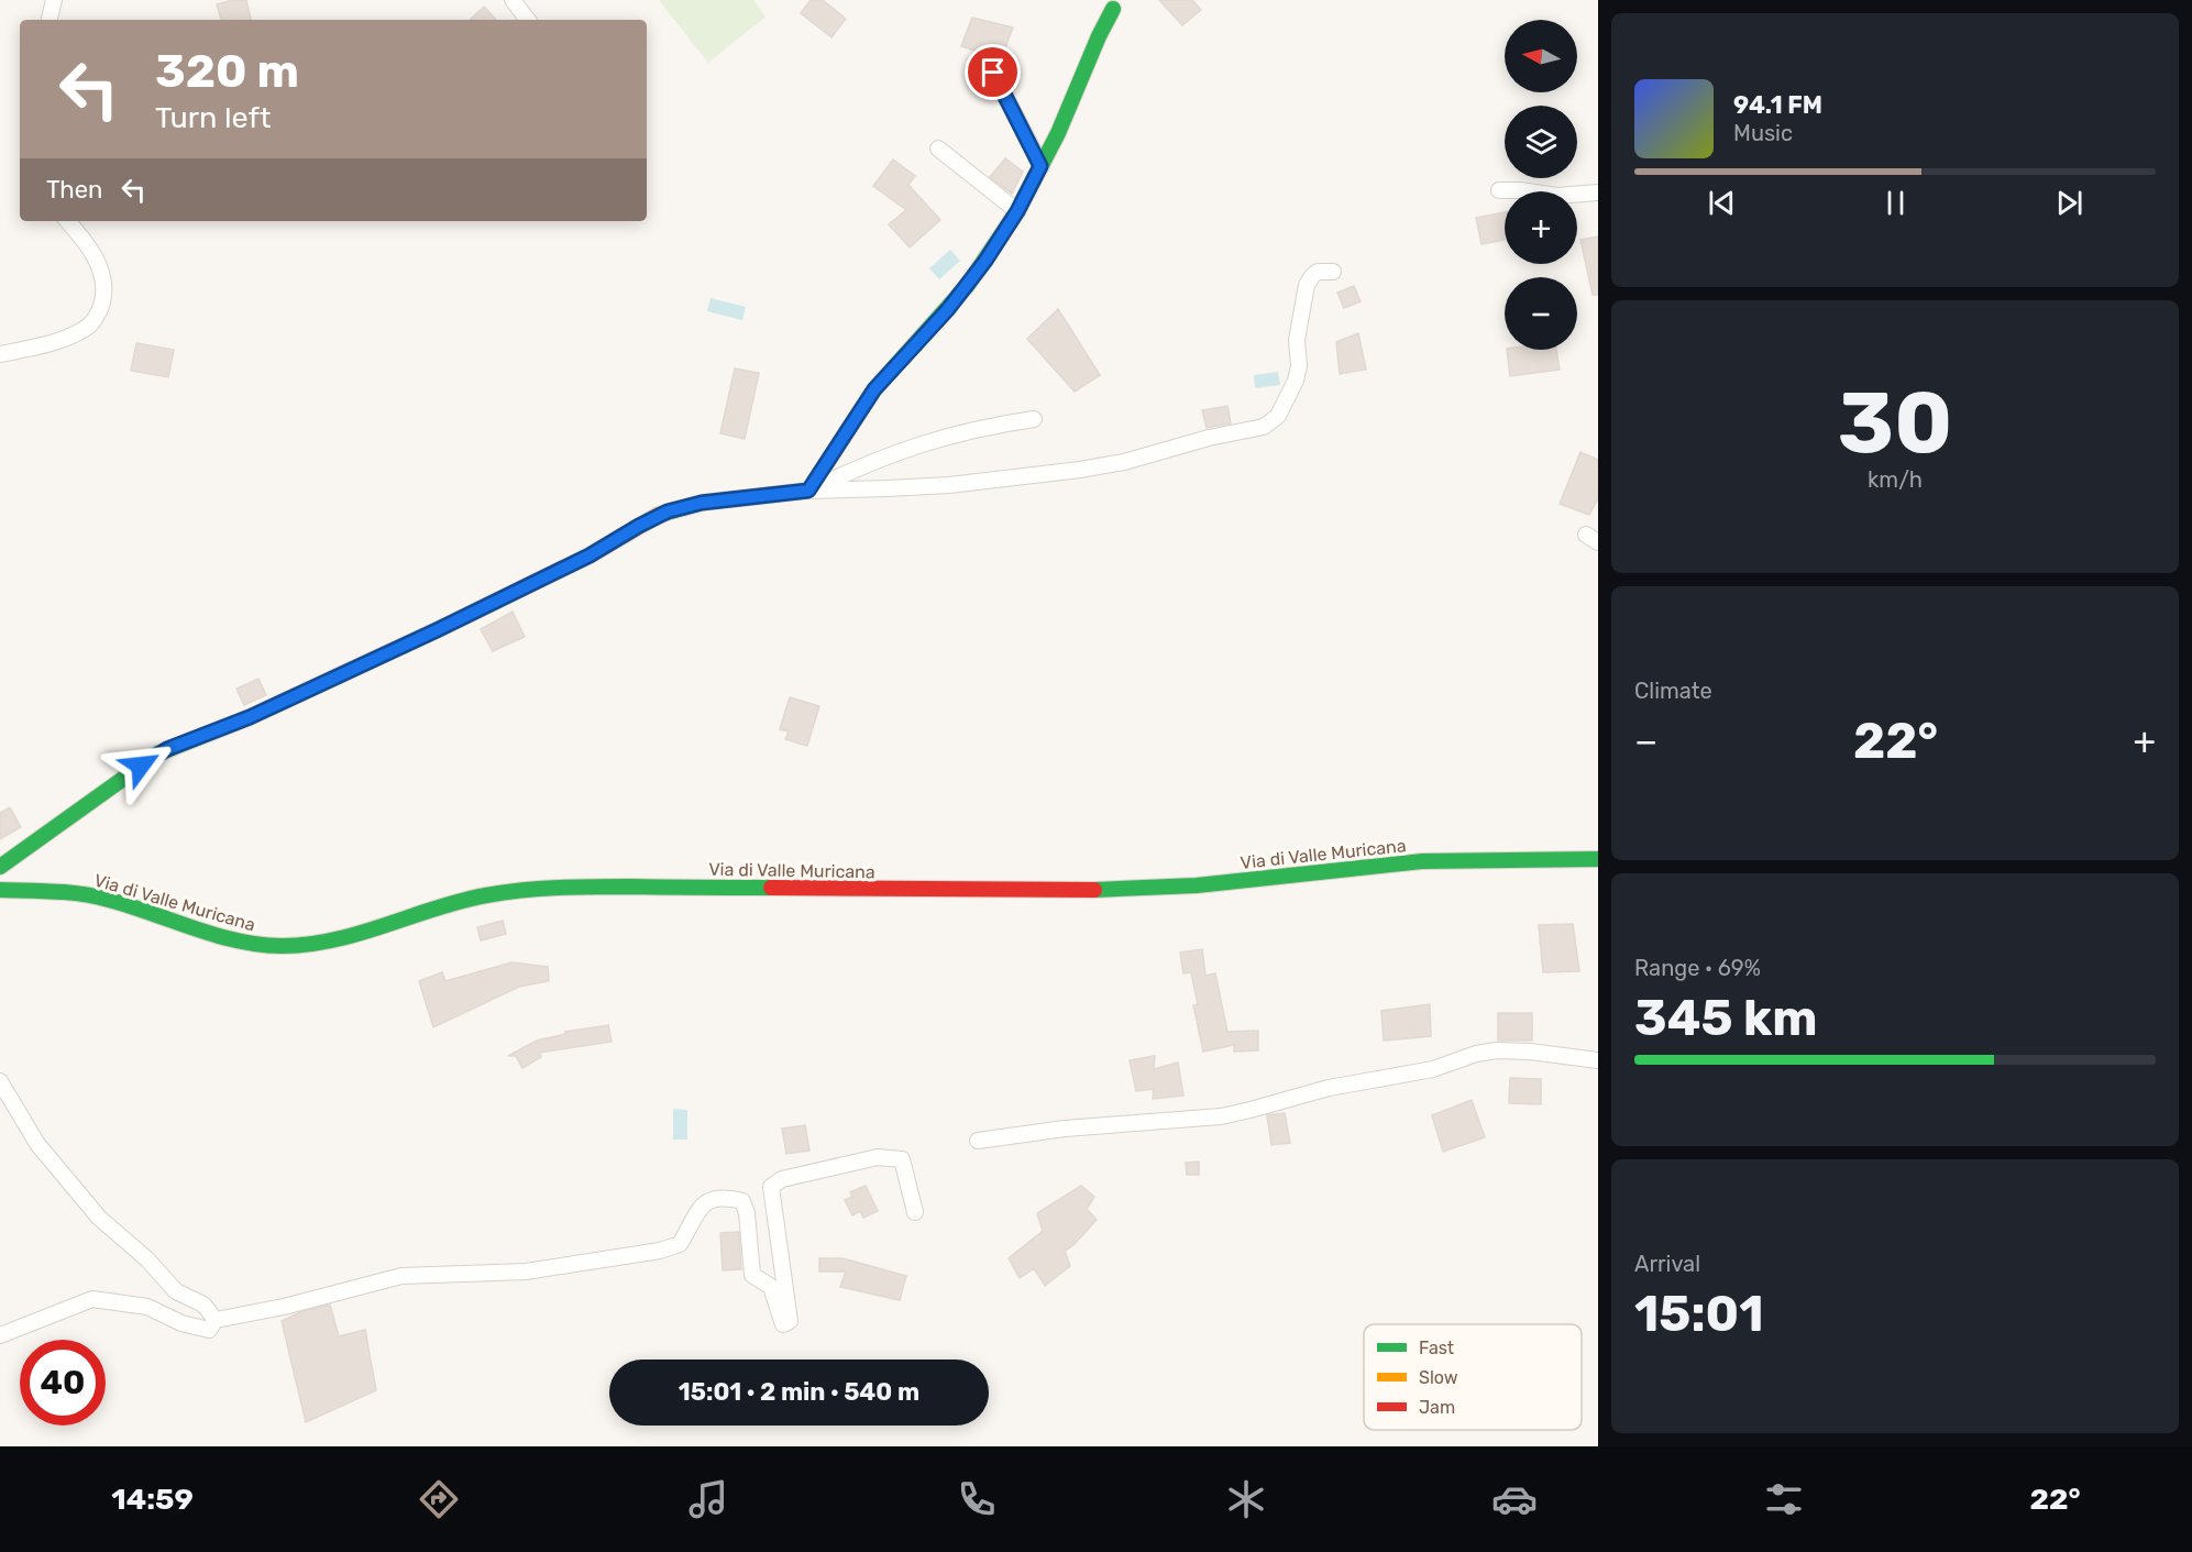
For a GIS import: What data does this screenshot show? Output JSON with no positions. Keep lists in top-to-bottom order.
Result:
{
  "streets": {
    "street": ["Via di Valle Muricana"]
  },
  "legend": ["Fast", "Slow", "Jam"],
  "north": "left",
  "page": {
    "map_buttons": ["+", "−"],
    "turn": ["320 m", "Turn left"],
    "song": ["94.1 FM", "Music"],
    "then": "Then",
    "tile": [
      ["30", "km/h"],
      "Climate",
      ["Range · 69%", "345 km"],
      ["Arrival", "15:01"]
    ],
    "heat": ["−", "22°", "+"],
    "limit": "40",
    "trip": "15:01 · 2 min · 540 m",
    "tabs": ["14:59", "22°"]
  }
}
